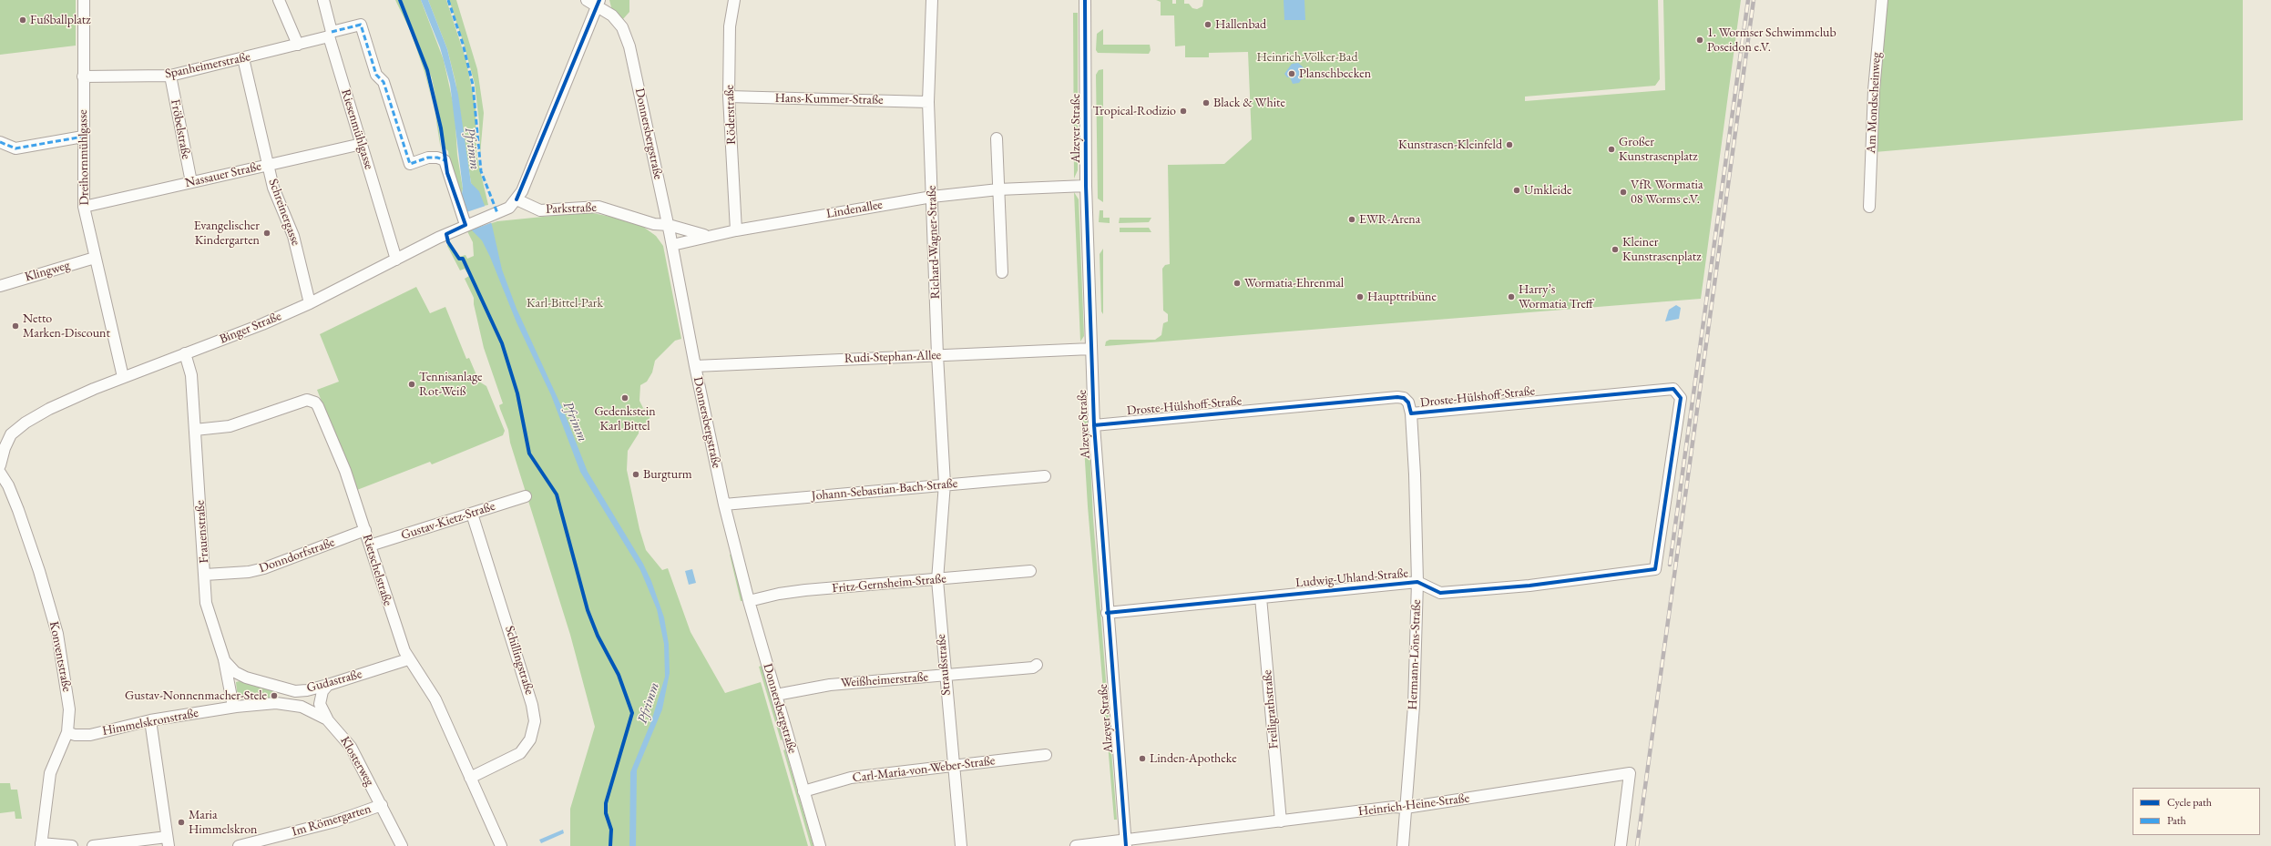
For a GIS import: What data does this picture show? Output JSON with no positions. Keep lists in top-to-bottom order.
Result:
{
  "streets": {
    "street": [
      "Spanheimerstraße",
      "Hans-Kummer-Straße",
      "Am Mondscheinweg",
      "Röderstraße",
      "Alzeyer Straße",
      "Fröbelstraße",
      "Riesenmühlgasse",
      "Donnersbergstraße",
      "Dreihornmühlgasse",
      "Nassauer Straße",
      "Parkstraße",
      "Lindenallee",
      "Schreinergasse",
      "Richard-Wagner-Straße",
      "Klingweg",
      "Binger Straße",
      "Rudi-Stephan-Allee",
      "Droste-Hülshoff-Straße",
      "Johann-Sebastian-Bach-Straße",
      "Gustav-Kietz-Straße",
      "Frauenstraße",
      "Donndorfstraße",
      "Rietschelstraße",
      "Ludwig-Uhland-Straße",
      "Fritz-Gernsheim-Straße",
      "Hermann-Löns-Straße",
      "Konventstraße",
      "Schillingstraße",
      "Straußstraße",
      "Weißheimerstraße",
      "Gudastraße",
      "Freiligrathstraße",
      "Himmelskronstraße",
      "Klosterweg",
      "Carl-Maria-von-Weber-Straße",
      "Heinrich-Heine-Straße",
      "Im Römergarten"
    ]
  },
  "crossings": [
    ["Spanheimerstraße", "Fröbelstraße"],
    ["Spanheimerstraße", "Riesenmühlgasse"],
    ["Spanheimerstraße", "Dreihornmühlgasse"],
    ["Spanheimerstraße", "Schreinergasse"],
    ["Spanheimerstraße", "Binger Straße"],
    ["Hans-Kummer-Straße", "Röderstraße"],
    ["Hans-Kummer-Straße", "Richard-Wagner-Straße"],
    ["Röderstraße", "Lindenallee"],
    ["Alzeyer Straße", "Lindenallee"],
    ["Alzeyer Straße", "Rudi-Stephan-Allee"],
    ["Alzeyer Straße", "Droste-Hülshoff-Straße"],
    ["Alzeyer Straße", "Ludwig-Uhland-Straße"],
    ["Alzeyer Straße", "Heinrich-Heine-Straße"],
    ["Fröbelstraße", "Nassauer Straße"],
    ["Riesenmühlgasse", "Nassauer Straße"],
    ["Riesenmühlgasse", "Binger Straße"],
    ["Donnersbergstraße", "Parkstraße"],
    ["Donnersbergstraße", "Lindenallee"],
    ["Donnersbergstraße", "Rudi-Stephan-Allee"],
    ["Donnersbergstraße", "Johann-Sebastian-Bach-Straße"],
    ["Donnersbergstraße", "Fritz-Gernsheim-Straße"],
    ["Donnersbergstraße", "Weißheimerstraße"],
    ["Donnersbergstraße", "Carl-Maria-von-Weber-Straße"],
    ["Dreihornmühlgasse", "Nassauer Straße"],
    ["Dreihornmühlgasse", "Klingweg"],
    ["Dreihornmühlgasse", "Binger Straße"],
    ["Nassauer Straße", "Schreinergasse"],
    ["Parkstraße", "Lindenallee"],
    ["Parkstraße", "Binger Straße"],
    ["Lindenallee", "Richard-Wagner-Straße"],
    ["Schreinergasse", "Binger Straße"],
    ["Richard-Wagner-Straße", "Rudi-Stephan-Allee"],
    ["Richard-Wagner-Straße", "Johann-Sebastian-Bach-Straße"],
    ["Richard-Wagner-Straße", "Straußstraße"],
    ["Binger Straße", "Frauenstraße"],
    ["Droste-Hülshoff-Straße", "Ludwig-Uhland-Straße"],
    ["Droste-Hülshoff-Straße", "Hermann-Löns-Straße"],
    ["Johann-Sebastian-Bach-Straße", "Straußstraße"],
    ["Gustav-Kietz-Straße", "Rietschelstraße"],
    ["Gustav-Kietz-Straße", "Schillingstraße"],
    ["Frauenstraße", "Donndorfstraße"],
    ["Frauenstraße", "Rietschelstraße"],
    ["Frauenstraße", "Gudastraße"],
    ["Frauenstraße", "Himmelskronstraße"],
    ["Frauenstraße", "Klosterweg"],
    ["Donndorfstraße", "Rietschelstraße"],
    ["Rietschelstraße", "Schillingstraße"],
    ["Rietschelstraße", "Gudastraße"],
    ["Ludwig-Uhland-Straße", "Hermann-Löns-Straße"],
    ["Ludwig-Uhland-Straße", "Freiligrathstraße"],
    ["Fritz-Gernsheim-Straße", "Straußstraße"],
    ["Hermann-Löns-Straße", "Heinrich-Heine-Straße"],
    ["Konventstraße", "Himmelskronstraße"],
    ["Straußstraße", "Weißheimerstraße"],
    ["Straußstraße", "Carl-Maria-von-Weber-Straße"],
    ["Gudastraße", "Klosterweg"],
    ["Freiligrathstraße", "Heinrich-Heine-Straße"],
    ["Himmelskronstraße", "Klosterweg"],
    ["Klosterweg", "Im Römergarten"]
  ],
  "water": ["Pfrimm"],
  "parks": ["Heinrich-Völker-Bad", "Karl-Bittel-Park"],
  "places": [
    "Fußballplatz",
    "Hallenbad",
    "1. Wormser Schwimmclub Poseidon e.V.",
    "Planschbecken",
    "Black & White",
    "Tropical-Rodizio",
    "Kunstrasen-Kleinfeld",
    "Großer Kunstrasenplatz",
    "Umkleide",
    "VfR Wormatia 08 Worms e.V.",
    "EWR-Arena",
    "Evangelischer Kindergarten",
    "Kleiner Kunstrasenplatz",
    "Wormatia-Ehrenmal",
    "Haupttribüne",
    "Harry’s Wormatia Treff",
    "Netto Marken-Discount",
    "Tennisanlage Rot-Weiß",
    "Gedenkstein Karl Bittel",
    "Burgturm",
    "Gustav-Nonnenmacher-Stele",
    "Linden-Apotheke",
    "Maria Himmelskron"
  ],
  "legend": ["Cycle path", "Path"]
}
